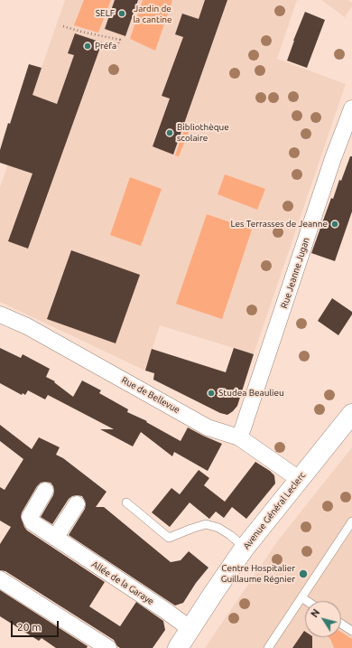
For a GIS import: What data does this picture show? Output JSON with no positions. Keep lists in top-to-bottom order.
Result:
{
  "streets": {
    "main road": ["Avenue Général Leclerc"],
    "street": ["Rue Jeanne Jugan", "Rue de Bellevue", "Allée de la Garaye"]
  },
  "crossings": [
    ["Rue Jeanne Jugan", "Rue de Bellevue"],
    ["Rue de Bellevue", "Avenue Général Leclerc"],
    ["Avenue Général Leclerc", "Allée de la Garaye"]
  ],
  "parks": ["Jardin de la cantine"],
  "places": [
    "SELF",
    "Préfa",
    "Bibliothèque scolaire",
    "Les Terrasses de Jeanne",
    "Studea Beaulieu",
    "Centre Hospitalier Guillaume Régnier"
  ],
  "scale_bar": "20 m",
  "north": "top left"
}
